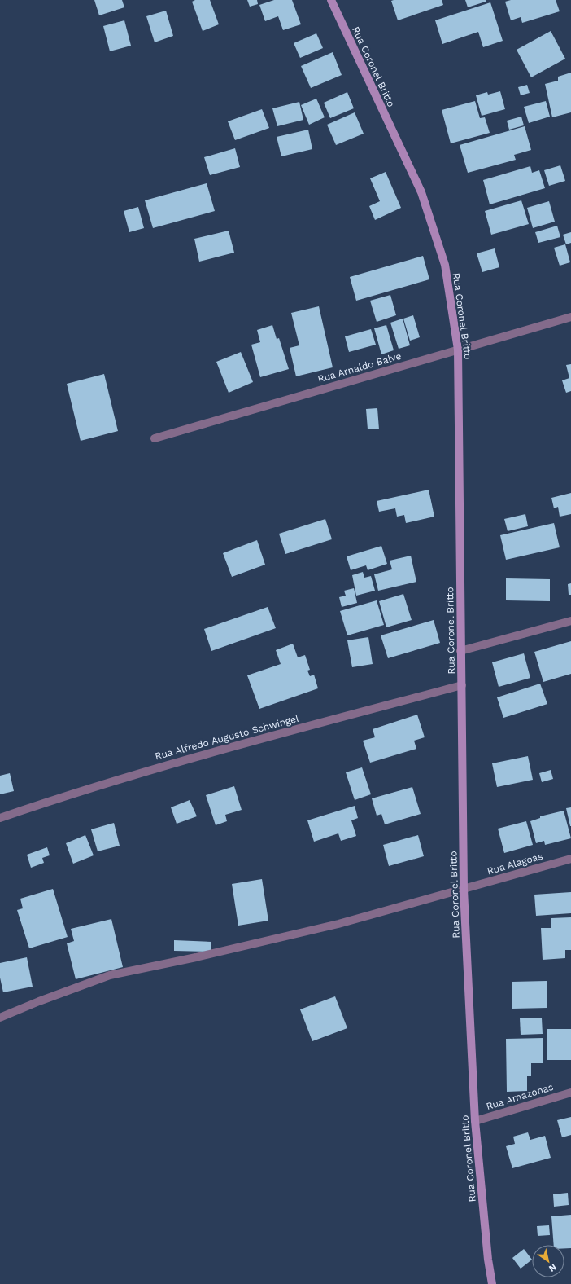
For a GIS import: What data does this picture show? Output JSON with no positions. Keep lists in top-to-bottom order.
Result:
{
  "streets": {
    "main road": ["Rua Coronel Britto"],
    "street": [
      "Rua Arnaldo Balve",
      "Rua Alfredo Augusto Schwingel",
      "Rua Alagoas",
      "Rua Amazonas"
    ]
  },
  "crossings": [
    ["Rua Coronel Britto", "Rua Arnaldo Balve"],
    ["Rua Coronel Britto", "Rua Alfredo Augusto Schwingel"],
    ["Rua Coronel Britto", "Rua Alagoas"],
    ["Rua Coronel Britto", "Rua Amazonas"]
  ],
  "north": "bottom right"
}
